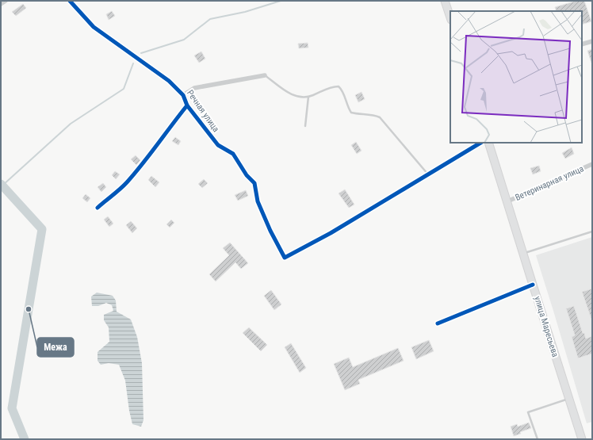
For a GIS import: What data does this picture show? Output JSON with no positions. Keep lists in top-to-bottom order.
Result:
{
  "streets": {
    "main road": ["улица Маресьева"],
    "street": ["Речная улица", "Ветеринарная улица"]
  },
  "crossings": [
    ["Ветеринарная улица", "улица Маресьева"]
  ],
  "places": ["Межа"]
}
